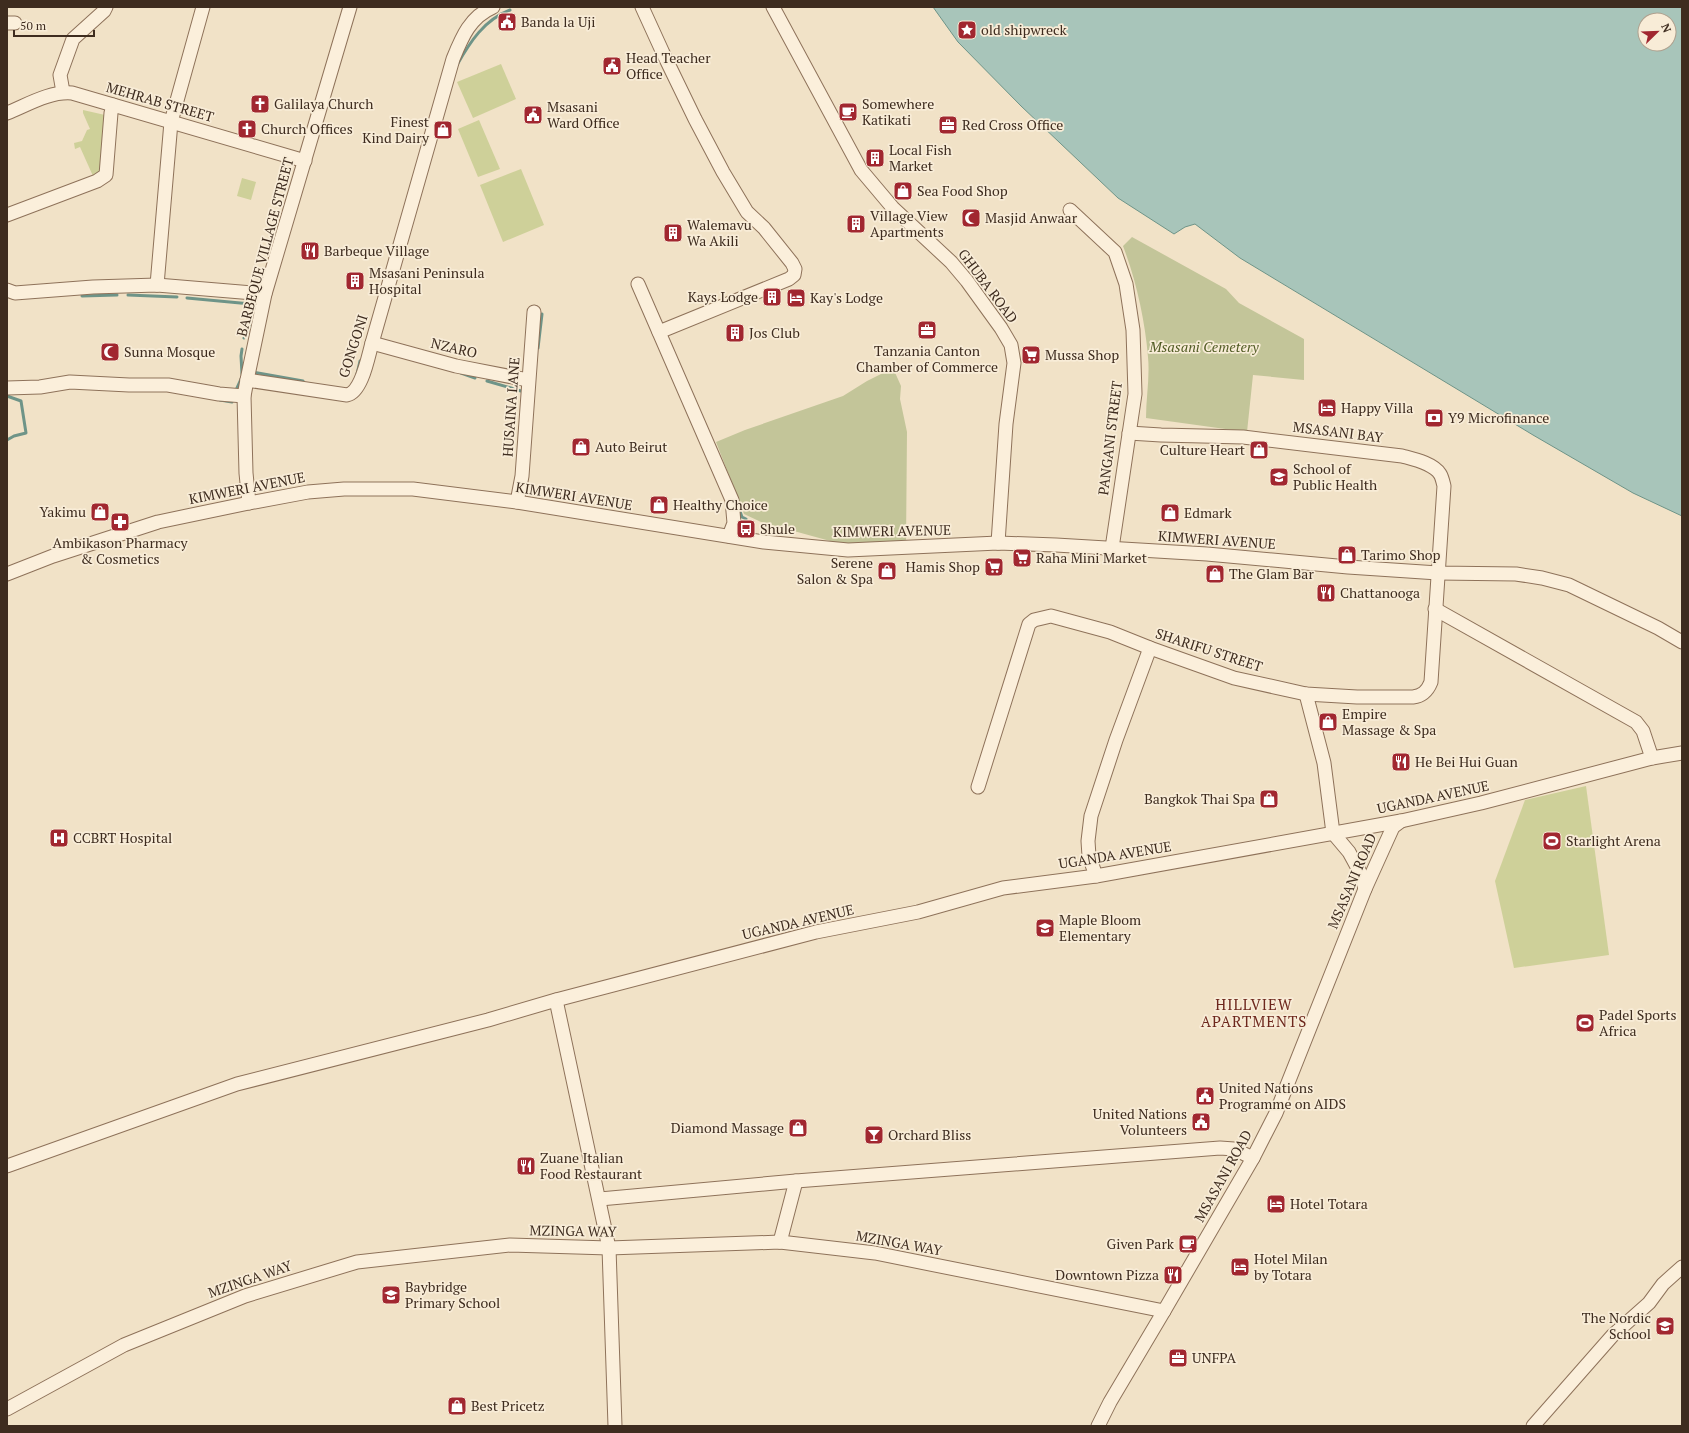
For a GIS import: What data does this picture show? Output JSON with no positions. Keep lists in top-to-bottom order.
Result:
{
  "streets": {
    "street": [
      "MEHRAB STREET",
      "BARBEQUE VILLAGE STREET",
      "GHUBA ROAD",
      "GONGONI",
      "NZARO",
      "HUSAINA LANE",
      "MSASANI BAY",
      "PANGANI STREET",
      "KIMWERI AVENUE",
      "SHARIFU STREET",
      "UGANDA AVENUE",
      "MSASANI ROAD",
      "MZINGA WAY"
    ]
  },
  "crossings": [
    ["MEHRAB STREET", "BARBEQUE VILLAGE STREET"],
    ["BARBEQUE VILLAGE STREET", "GONGONI"],
    ["GHUBA ROAD", "KIMWERI AVENUE"],
    ["GONGONI", "NZARO"],
    ["NZARO", "HUSAINA LANE"],
    ["HUSAINA LANE", "KIMWERI AVENUE"],
    ["MSASANI BAY", "PANGANI STREET"],
    ["MSASANI BAY", "KIMWERI AVENUE"],
    ["MSASANI BAY", "SHARIFU STREET"],
    ["PANGANI STREET", "KIMWERI AVENUE"],
    ["KIMWERI AVENUE", "SHARIFU STREET"],
    ["UGANDA AVENUE", "MSASANI ROAD"],
    ["MSASANI ROAD", "MZINGA WAY"]
  ],
  "districts": ["HILLVIEW APARTMENTS"],
  "parks": ["Msasani Cemetery"],
  "places": {
    "public building": [
      "Banda la Uji",
      "Head Teacher Office",
      "Msasani Ward Office",
      "United Nations Programme on AIDS",
      "United Nations Volunteers"
    ],
    "place": ["old shipwreck"],
    "church": ["Galilaya Church", "Church Offices"],
    "cafe": ["Somewhere Katikati", "Given Park"],
    "office": ["Red Cross Office", "Tanzania Canton Chamber of Commerce", "UNFPA"],
    "shop": [
      "Finest Kind Dairy",
      "Sea Food Shop",
      "Auto Beirut",
      "Culture Heart",
      "Healthy Choice",
      "Yakimu",
      "Edmark",
      "Tarimo Shop",
      "Serene Salon & Spa",
      "The Glam Bar",
      "Empire Massage & Spa",
      "Bangkok Thai Spa",
      "Diamond Massage",
      "Best Pricetz"
    ],
    "building": [
      "Local Fish Market",
      "Village View Apartments",
      "Walemavu Wa Akili",
      "Msasani Peninsula Hospital",
      "Kays Lodge",
      "Jos Club"
    ],
    "mosque": ["Masjid Anwaar", "Sunna Mosque"],
    "restaurant": [
      "Barbeque Village",
      "Chattanooga",
      "He Bei Hui Guan",
      "Zuane Italian Food Restaurant",
      "Downtown Pizza"
    ],
    "hotel": [
      "Kay's Lodge",
      "Happy Villa",
      "Hotel Totara",
      "Hotel Milan by Totara"
    ],
    "supermarket": ["Mussa Shop", "Raha Mini Market", "Hamis Shop"],
    "bank": ["Y9 Microfinance"],
    "school or university": [
      "School of Public Health",
      "Maple Bloom Elementary",
      "Baybridge Primary School",
      "The Nordic School"
    ],
    "pharmacy": ["Ambikason Pharmacy & Cosmetics"],
    "bus stop": ["Shule"],
    "hospital": ["CCBRT Hospital"],
    "sports": ["Starlight Arena", "Padel Sports Africa"],
    "bar": ["Orchard Bliss"]
  },
  "scale_bar": "50 m",
  "north": "top right"
}
